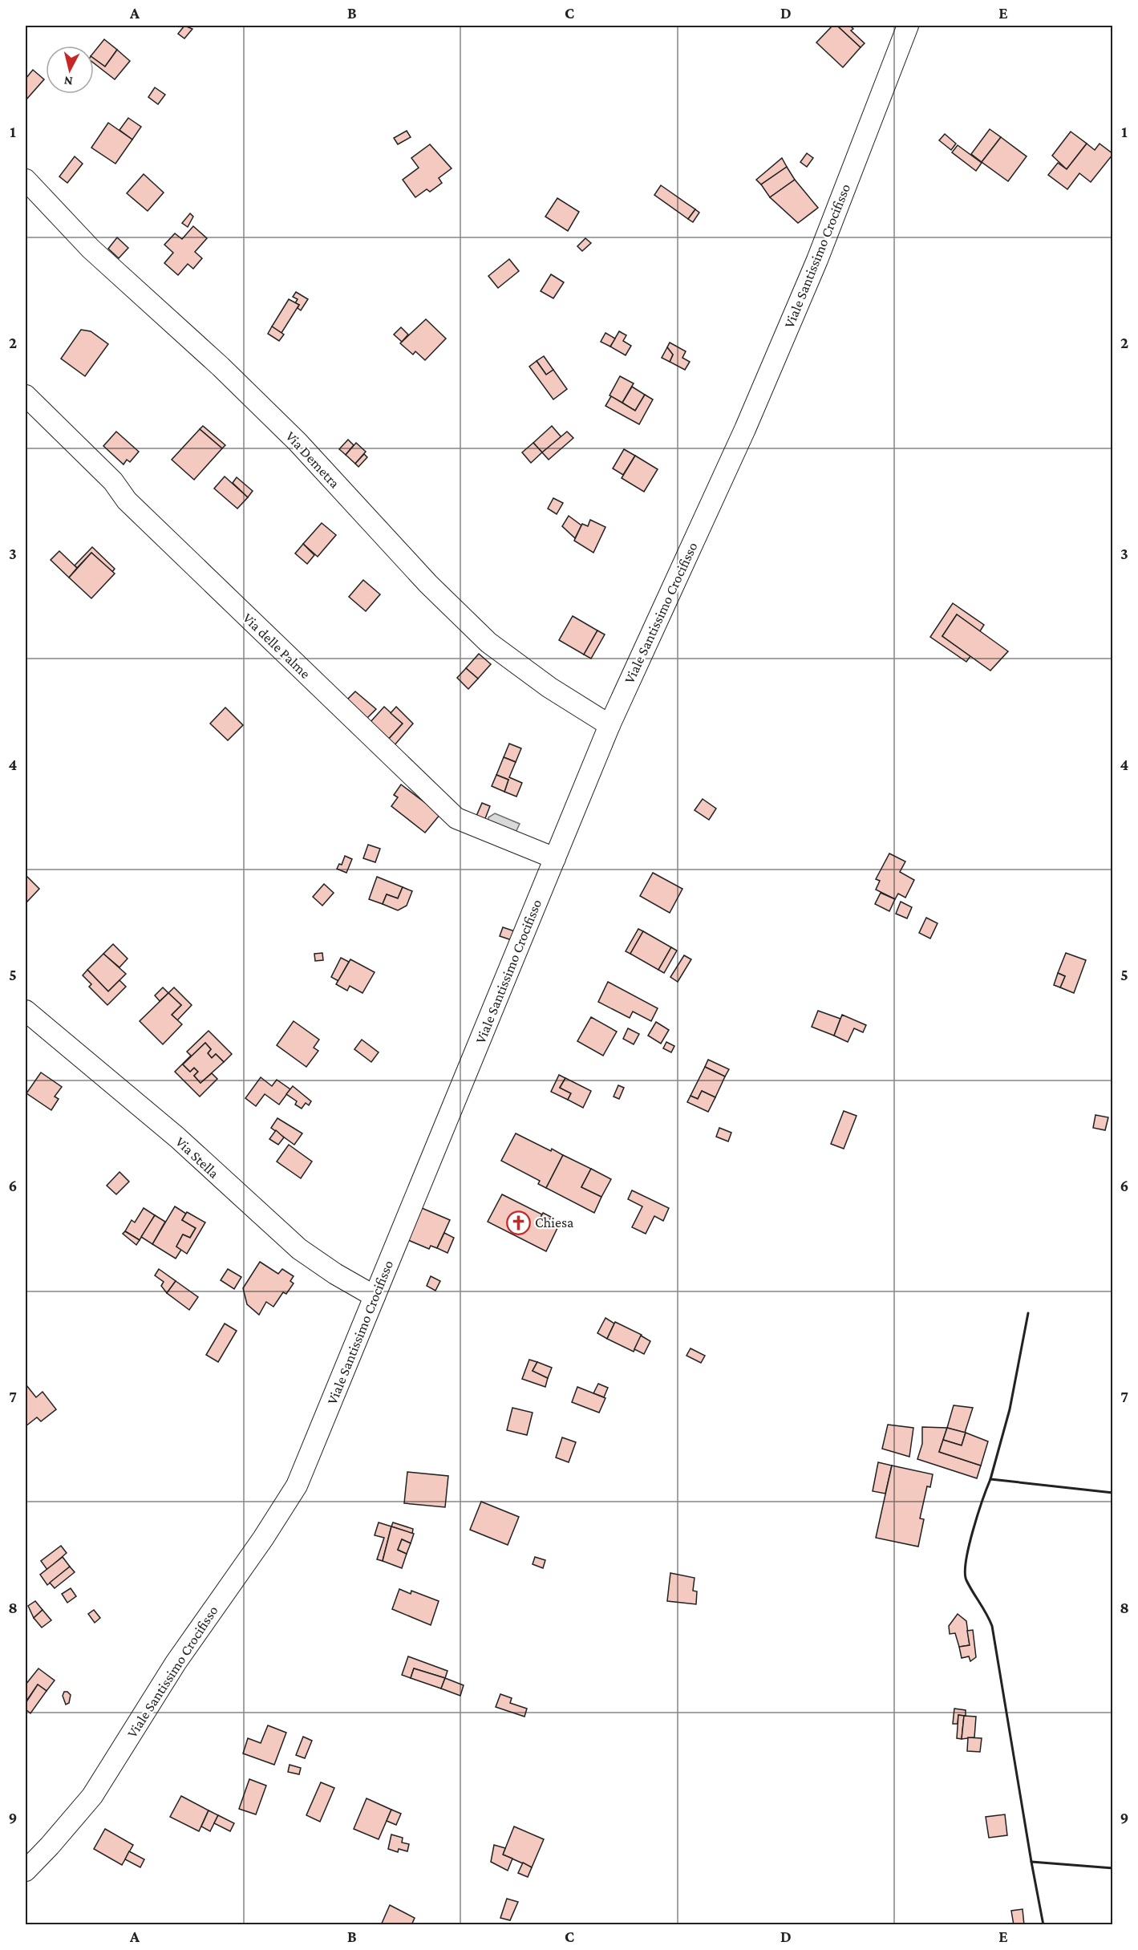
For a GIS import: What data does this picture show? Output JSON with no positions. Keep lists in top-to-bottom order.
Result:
{
  "streets": {
    "street": [
      "Viale Santissimo Crocifisso",
      "Via Demetra",
      "Via delle Palme",
      "Via Stella"
    ]
  },
  "crossings": [
    ["Viale Santissimo Crocifisso", "Via Demetra"],
    ["Viale Santissimo Crocifisso", "Via delle Palme"],
    ["Viale Santissimo Crocifisso", "Via Stella"]
  ],
  "places": {
    "church": ["Chiesa"]
  },
  "north": "bottom",
  "grid": {
    "columns": [
      "A",
      "B",
      "C",
      "D",
      "E"
    ],
    "rows": [
      "1",
      "2",
      "3",
      "4",
      "5",
      "6",
      "7",
      "8",
      "9"
    ]
  }
}
